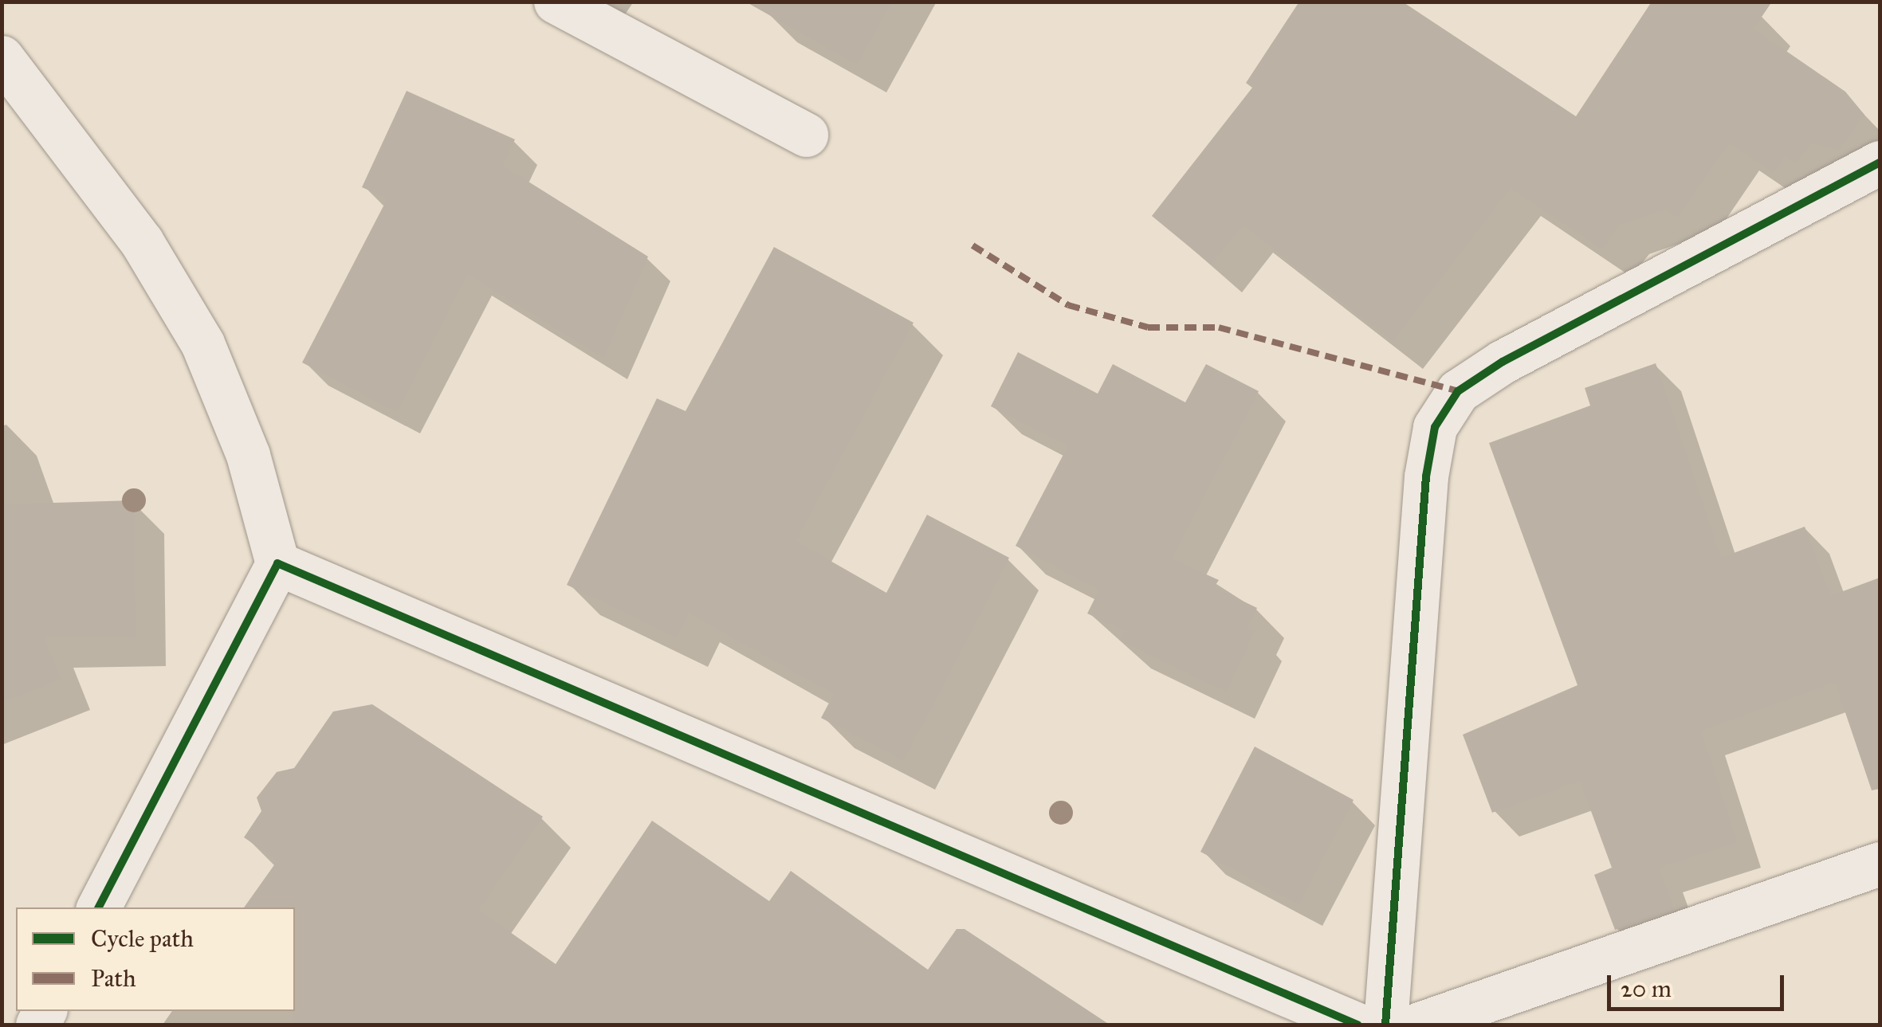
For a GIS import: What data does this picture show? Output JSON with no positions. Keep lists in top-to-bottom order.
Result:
{
  "legend": ["Cycle path", "Path"],
  "scale_bar": "20 m"
}
